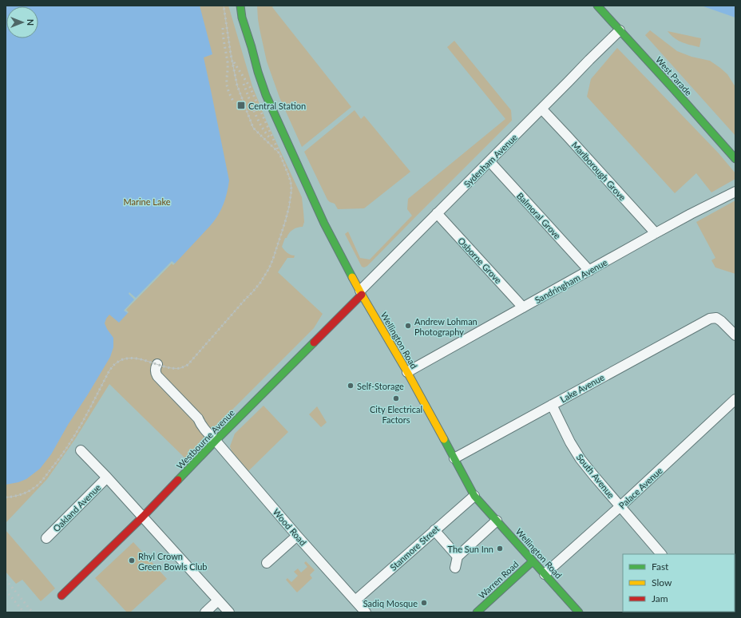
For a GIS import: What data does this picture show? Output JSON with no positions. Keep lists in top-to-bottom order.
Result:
{
  "streets": {
    "main road": [
      "West Parade",
      "Wellington Road",
      "Westbourne Avenue",
      "Warren Road"
    ],
    "street": [
      "Sydenham Avenue",
      "Marlborough Grove",
      "Balmoral Grove",
      "Osborne Grove",
      "Sandringham Avenue",
      "Lake Avenue",
      "South Avenue",
      "Palace Avenue",
      "Oakland Avenue",
      "Wood Road",
      "Stanmore Street"
    ]
  },
  "crossings": [
    ["West Parade", "Sydenham Avenue"],
    ["Sydenham Avenue", "Marlborough Grove"],
    ["Sydenham Avenue", "Balmoral Grove"],
    ["Sydenham Avenue", "Osborne Grove"],
    ["Sydenham Avenue", "Wellington Road"],
    ["Sydenham Avenue", "Westbourne Avenue"],
    ["Marlborough Grove", "Sandringham Avenue"],
    ["Balmoral Grove", "Sandringham Avenue"],
    ["Osborne Grove", "Sandringham Avenue"],
    ["Sandringham Avenue", "Wellington Road"],
    ["Wellington Road", "Lake Avenue"],
    ["Wellington Road", "Westbourne Avenue"],
    ["Wellington Road", "Palace Avenue"],
    ["Wellington Road", "Stanmore Street"],
    ["Wellington Road", "Warren Road"],
    ["Lake Avenue", "South Avenue"],
    ["Westbourne Avenue", "Oakland Avenue"],
    ["Westbourne Avenue", "Wood Road"],
    ["South Avenue", "Palace Avenue"],
    ["Wood Road", "Stanmore Street"]
  ],
  "parks": ["Marine Lake"],
  "places": {
    "transit": ["Central Station"],
    "other": [
      "Andrew Lohman Photography",
      "Self-Storage",
      "City Electrical Factors",
      "The Sun Inn",
      "Rhyl Crown Green Bowls Club",
      "Sadiq Mosque"
    ]
  },
  "legend": ["Fast", "Slow", "Jam"],
  "north": "right"
}
